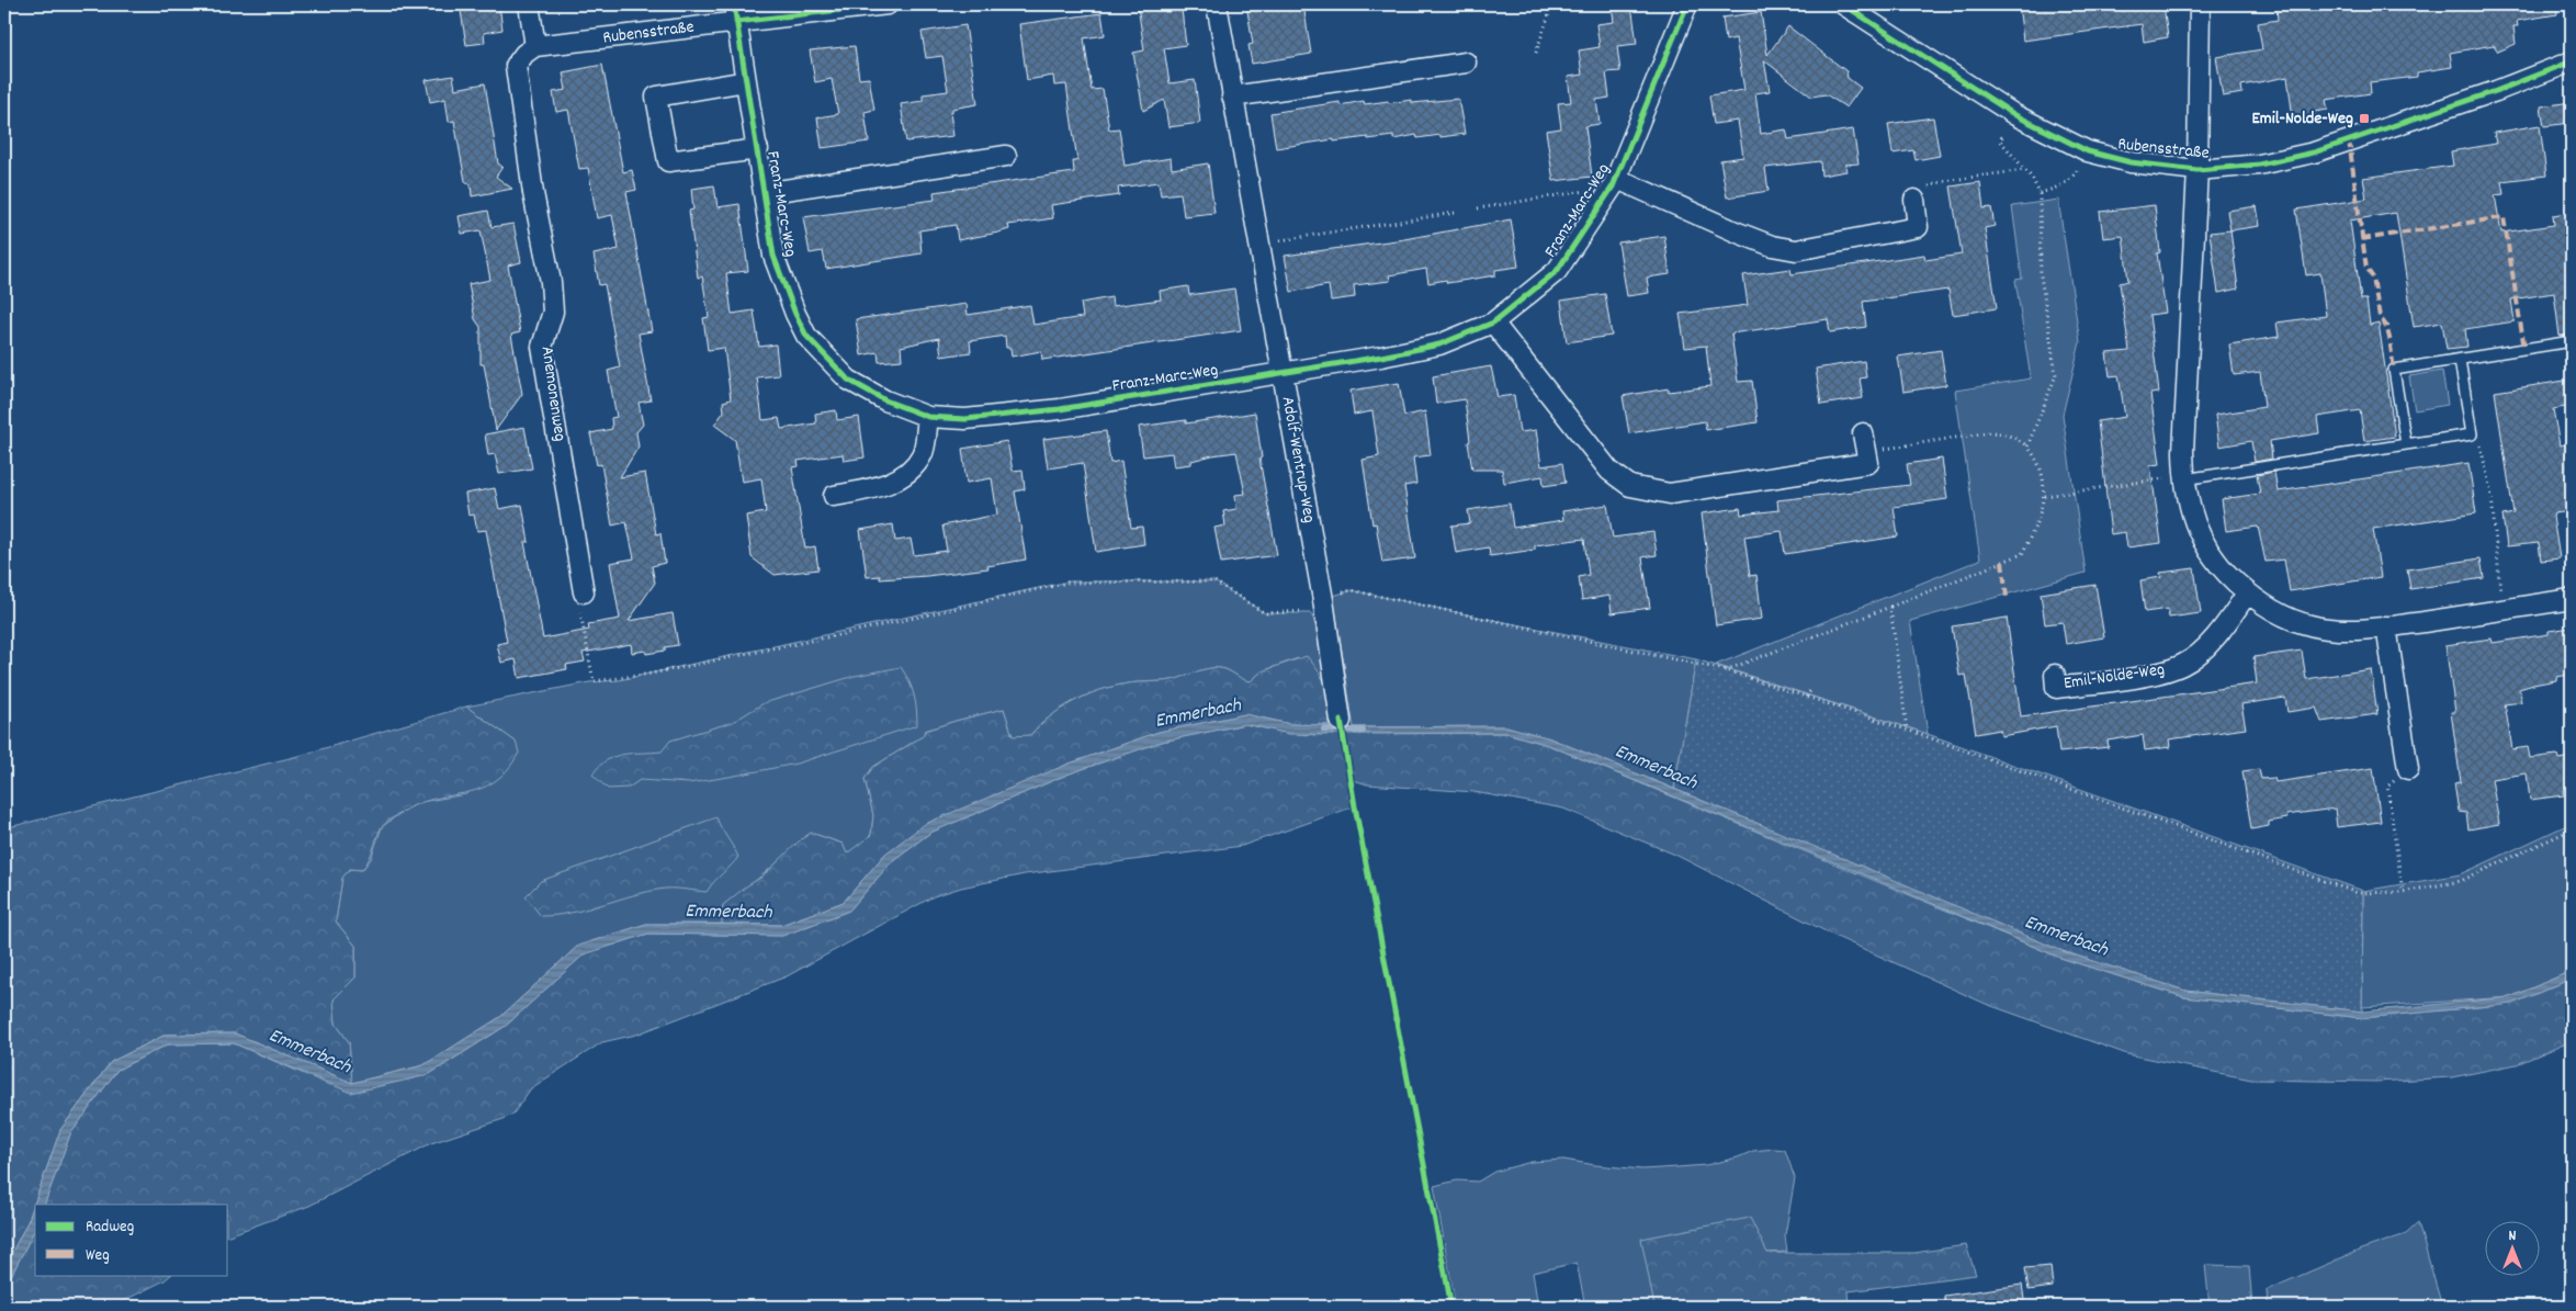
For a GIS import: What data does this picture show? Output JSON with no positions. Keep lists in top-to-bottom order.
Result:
{
  "streets": {
    "street": [
      "Rubensstraße",
      "Franz-Marc-Weg",
      "Anemonenweg",
      "Adolf-Wentrup-Weg",
      "Emil-Nolde-Weg"
    ]
  },
  "crossings": [
    ["Rubensstraße", "Franz-Marc-Weg"],
    ["Rubensstraße", "Anemonenweg"],
    ["Franz-Marc-Weg", "Adolf-Wentrup-Weg"]
  ],
  "water": ["Emmerbach"],
  "places": {
    "transit": ["Emil-Nolde-Weg"]
  },
  "legend": ["Radweg", "Weg"],
  "north": "top"
}
